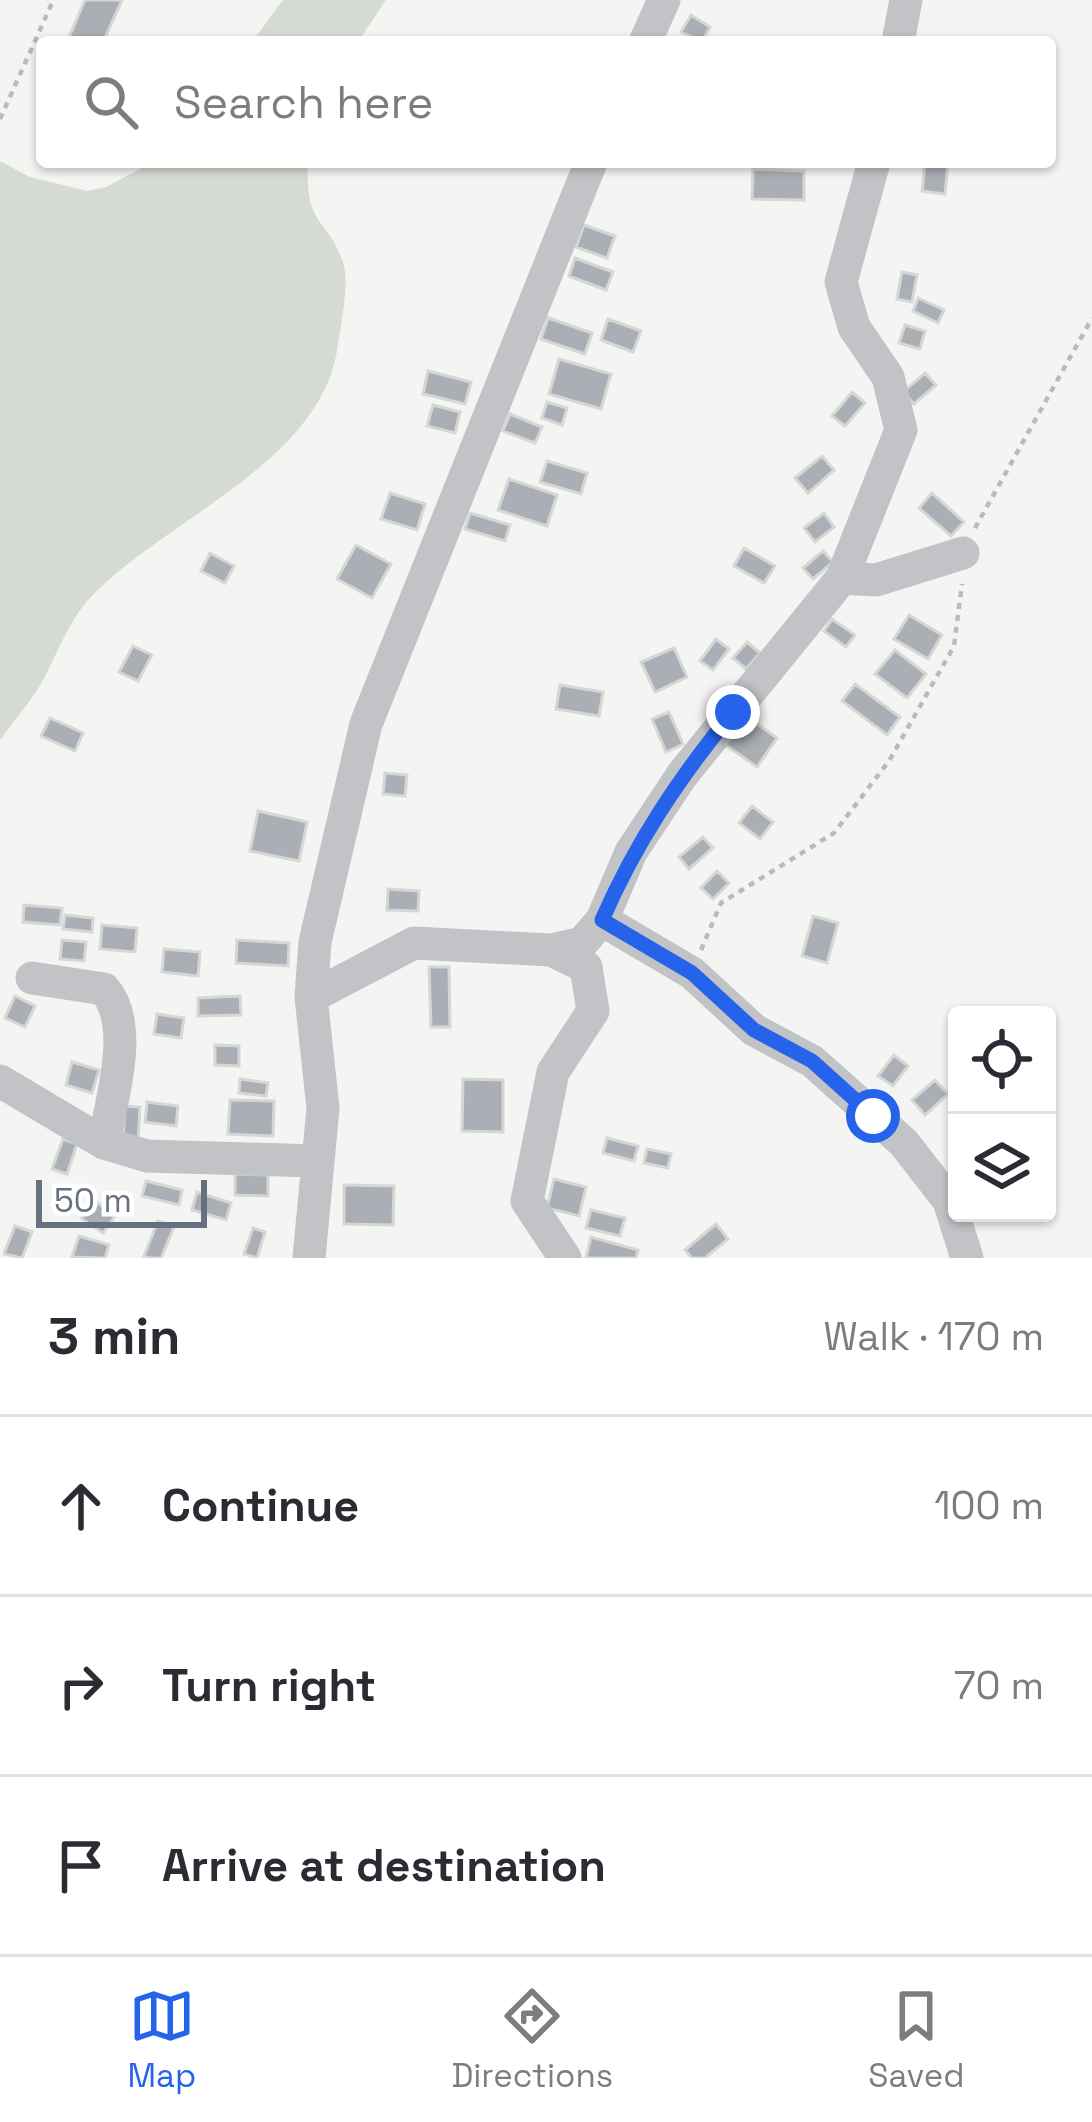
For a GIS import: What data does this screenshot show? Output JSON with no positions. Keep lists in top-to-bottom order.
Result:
{
  "scale_bar": "50 m",
  "page": {
    "search": "Search here",
    "scale": "50 m",
    "heading": ["3 min", "Walk · 170 m"],
    "list": [
      ["Continue", "100 m"],
      ["Turn right", "70 m"],
      "Arrive at destination"
    ],
    "nav": ["Map", "Directions", "Saved"]
  }
}
